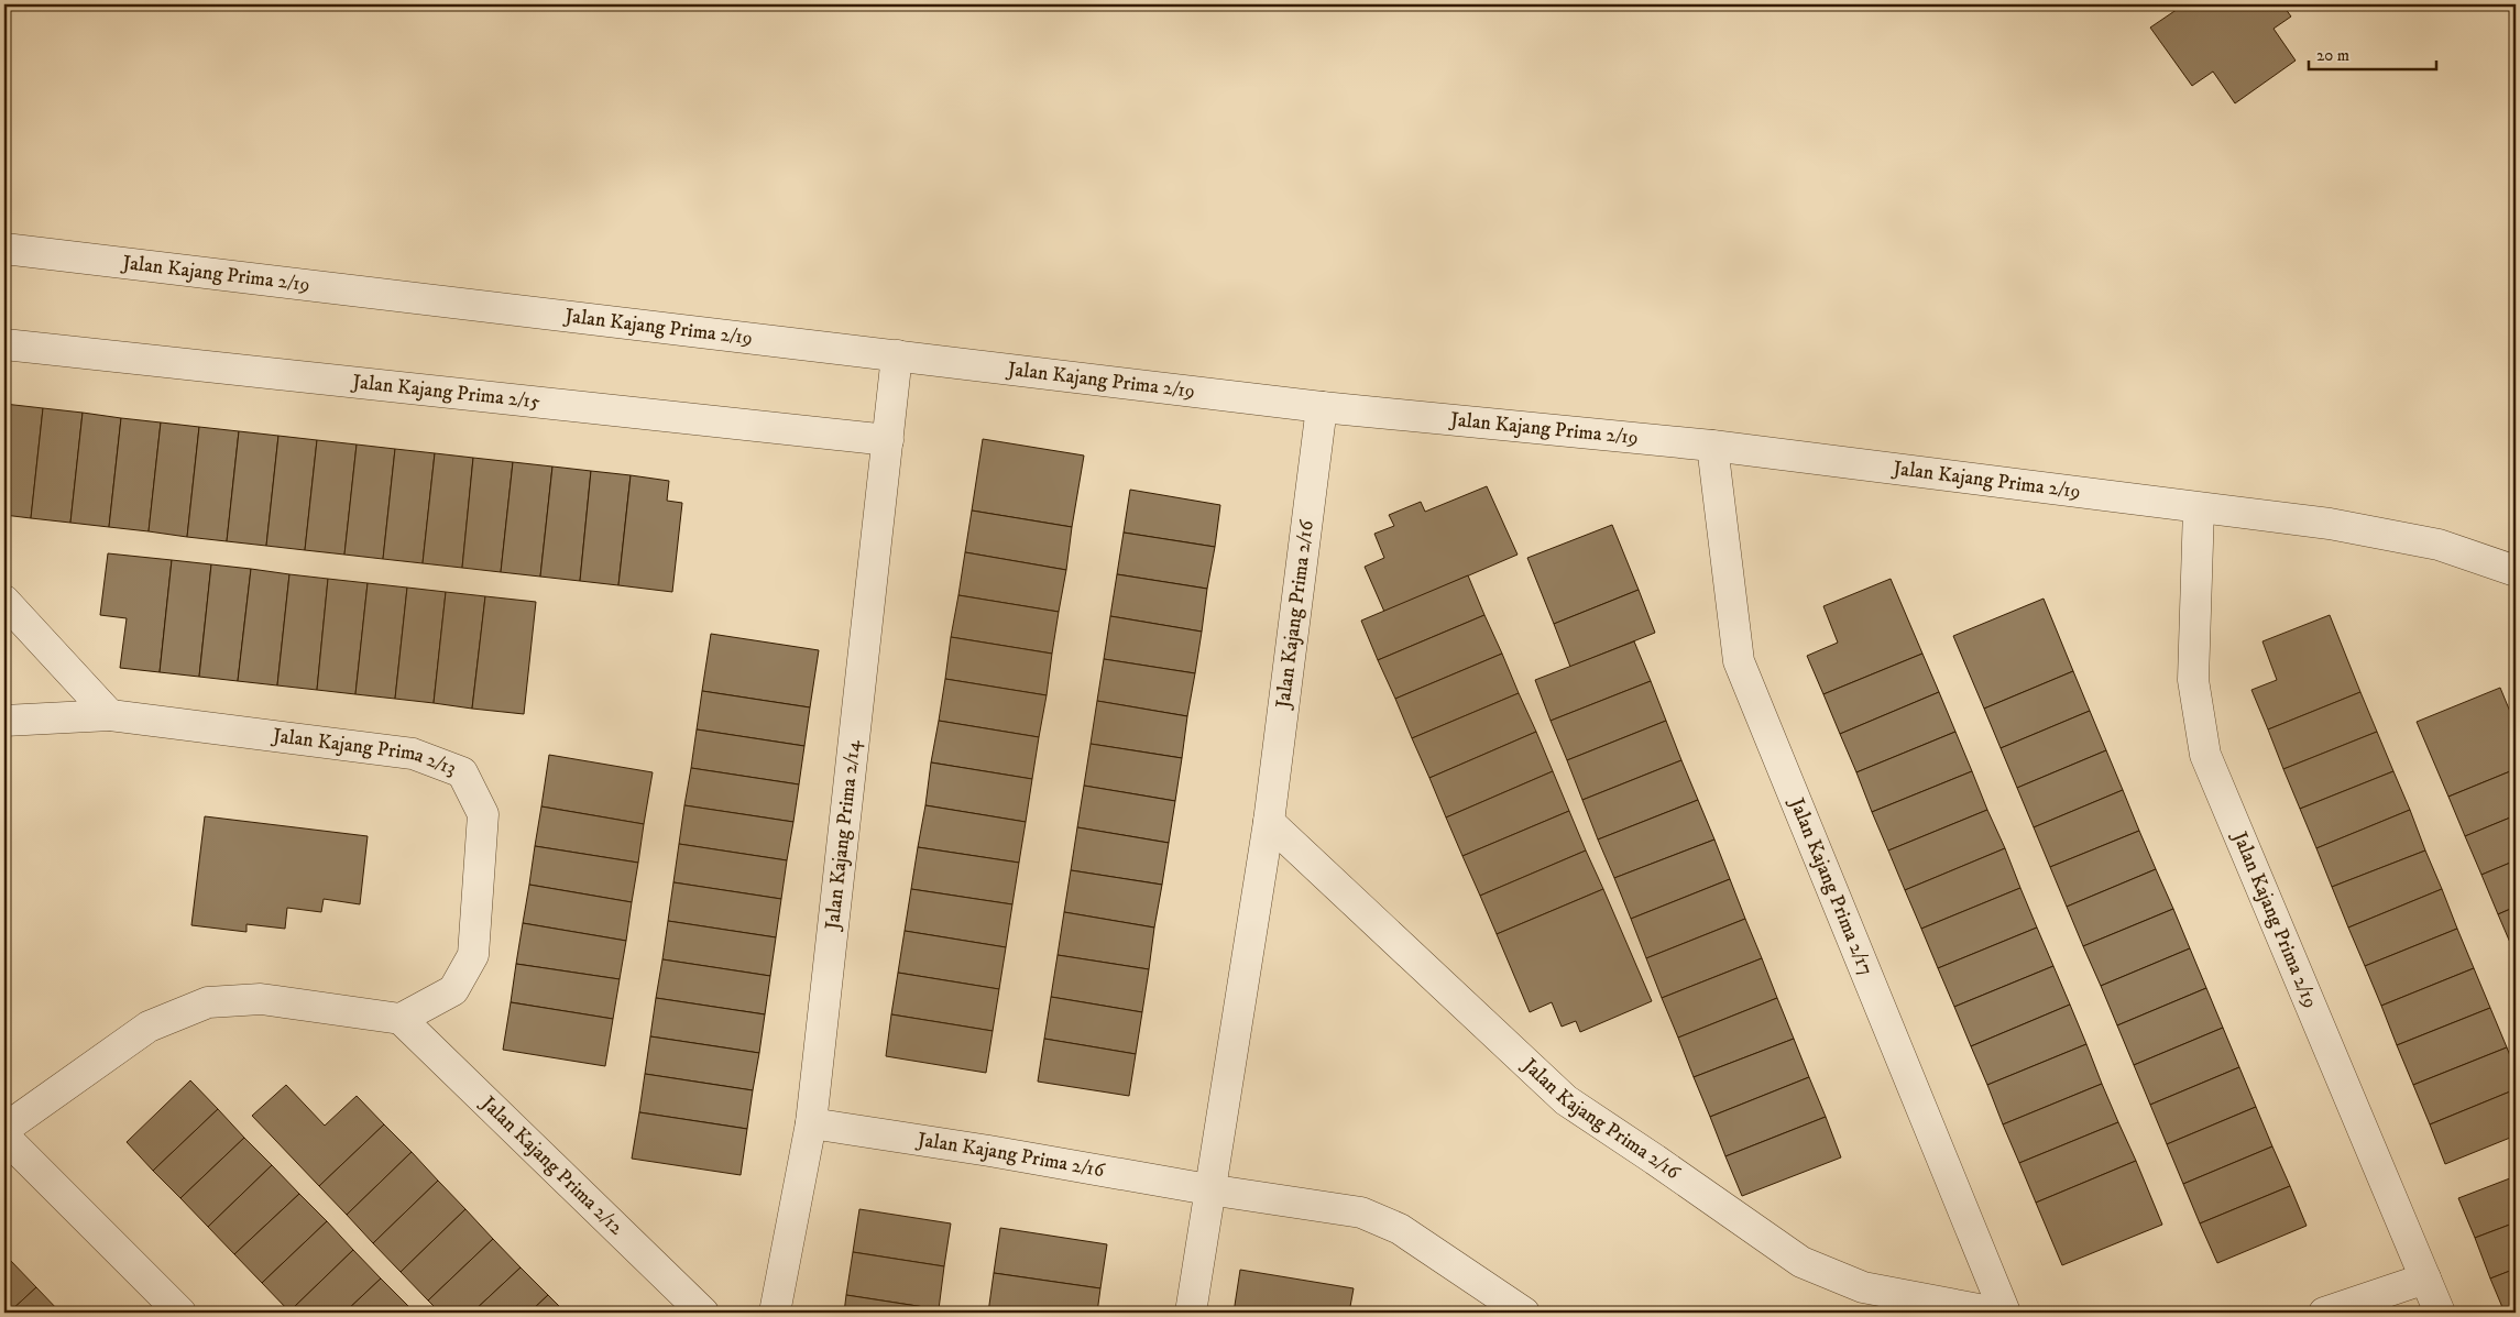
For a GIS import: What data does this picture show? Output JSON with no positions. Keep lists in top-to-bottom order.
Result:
{
  "streets": {
    "street": [
      "Jalan Kajang Prima 2/19",
      "Jalan Kajang Prima 2/15",
      "Jalan Kajang Prima 2/16",
      "Jalan Kajang Prima 2/13",
      "Jalan Kajang Prima 2/14",
      "Jalan Kajang Prima 2/17",
      "Jalan Kajang Prima 2/12"
    ]
  },
  "crossings": [
    ["Jalan Kajang Prima 2/19", "Jalan Kajang Prima 2/16"],
    ["Jalan Kajang Prima 2/19", "Jalan Kajang Prima 2/14"],
    ["Jalan Kajang Prima 2/19", "Jalan Kajang Prima 2/17"],
    ["Jalan Kajang Prima 2/15", "Jalan Kajang Prima 2/14"],
    ["Jalan Kajang Prima 2/16", "Jalan Kajang Prima 2/14"],
    ["Jalan Kajang Prima 2/13", "Jalan Kajang Prima 2/12"]
  ],
  "scale_bar": "20 m"
}
